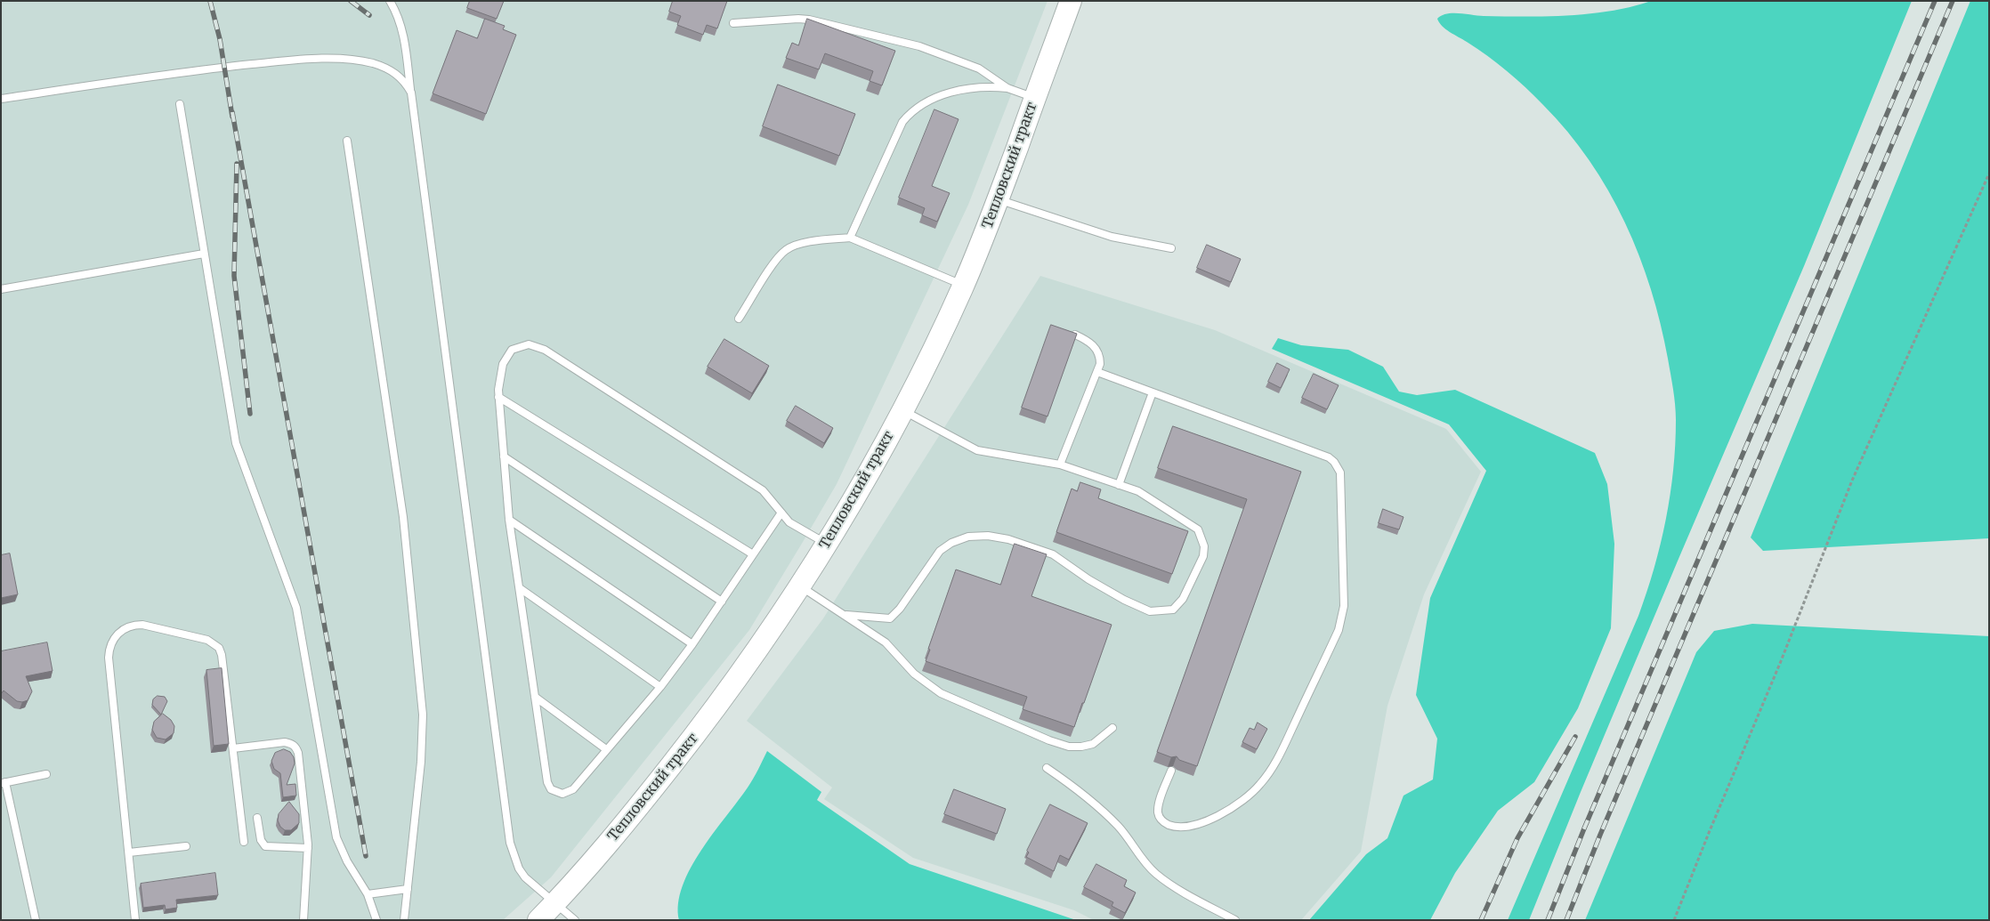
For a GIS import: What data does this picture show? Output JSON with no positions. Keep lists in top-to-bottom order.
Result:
{
  "streets": {
    "main road": ["Тепловский тракт"]
  }
}
